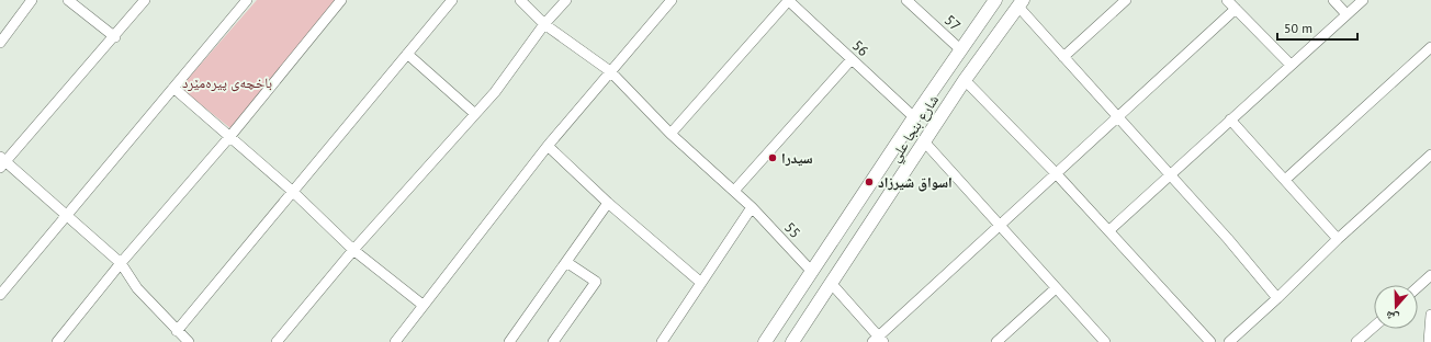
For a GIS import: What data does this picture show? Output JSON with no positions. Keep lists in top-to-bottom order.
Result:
{
  "streets": {
    "main road": ["شارع بنجا علي"],
    "street": ["57", "56", "55"]
  },
  "crossings": [
    ["57", "شارع بنجا علي"],
    ["56", "شارع بنجا علي"],
    ["شارع بنجا علي", "55"]
  ],
  "parks": ["باخچەی پیرەمێرد"],
  "places": ["سيدرا", "اسواق شيرزاد"],
  "scale_bar": "50 m",
  "north": "bottom"
}
